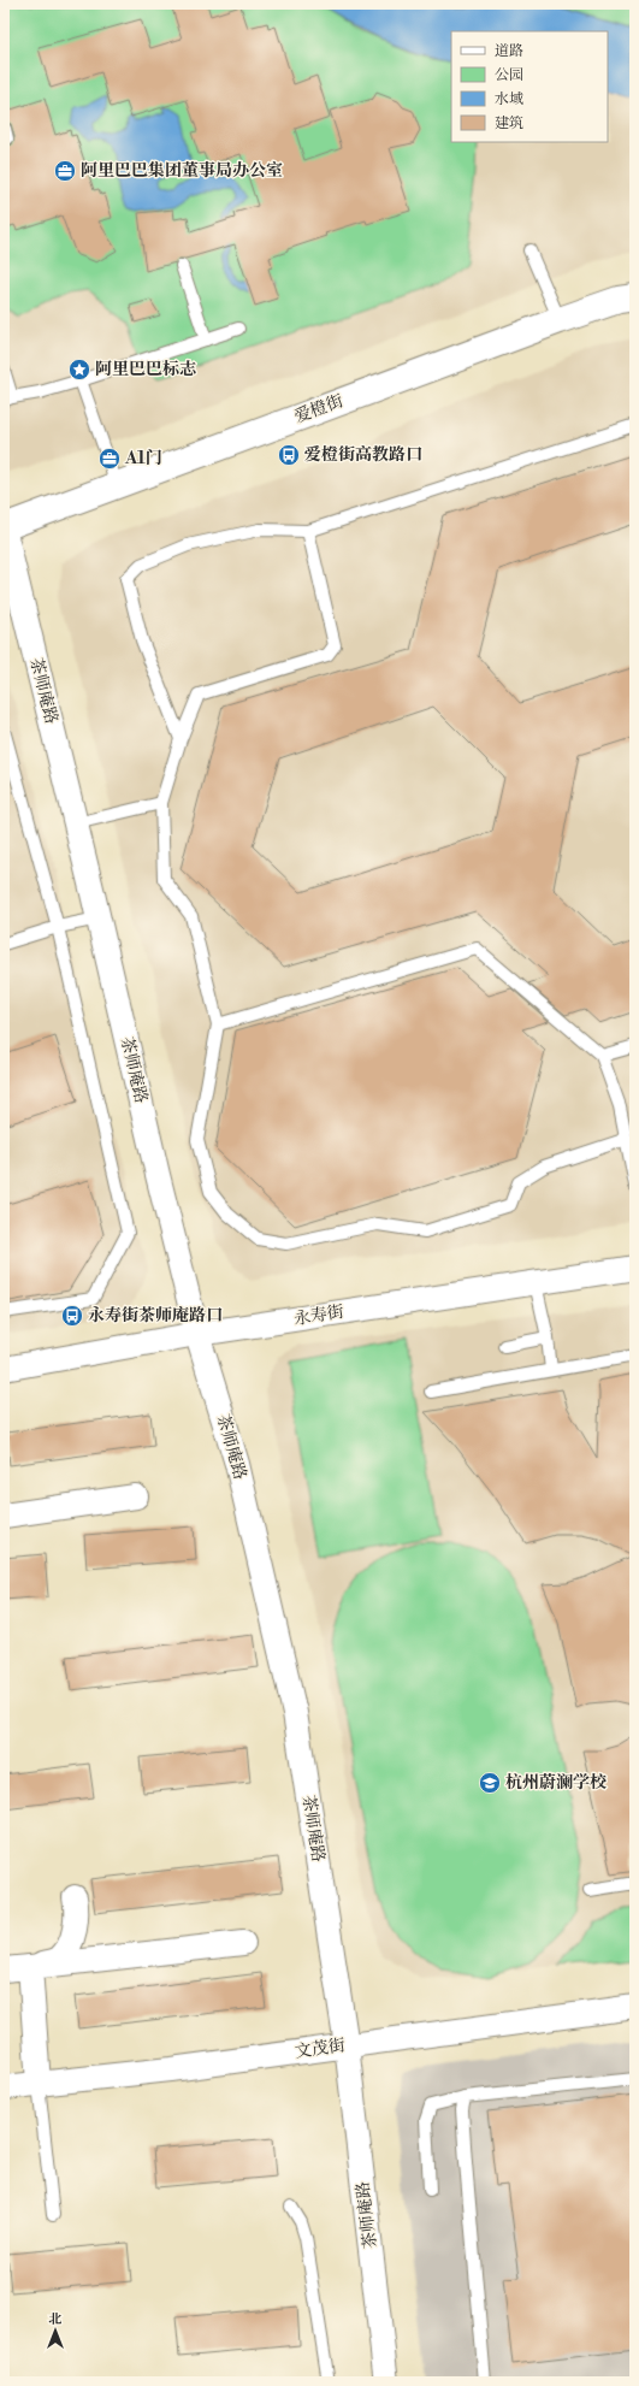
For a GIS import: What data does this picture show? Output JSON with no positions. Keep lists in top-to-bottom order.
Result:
{
  "streets": {
    "street": [
      "爱橙街",
      "茶师庵路",
      "永寿街",
      "文茂街"
    ]
  },
  "crossings": [
    ["爱橙街", "茶师庵路"],
    ["茶师庵路", "永寿街"],
    ["茶师庵路", "文茂街"]
  ],
  "places": {
    "office": ["阿里巴巴集团董事局办公室", "A1门"],
    "place": ["阿里巴巴标志"],
    "bus stop": ["爱橙街高教路口", "永寿街茶师庵路口"],
    "school or university": ["杭州蔚澜学校"]
  },
  "legend": [
    "道路",
    "公园",
    "水域",
    "建筑"
  ],
  "north": "top"
}
